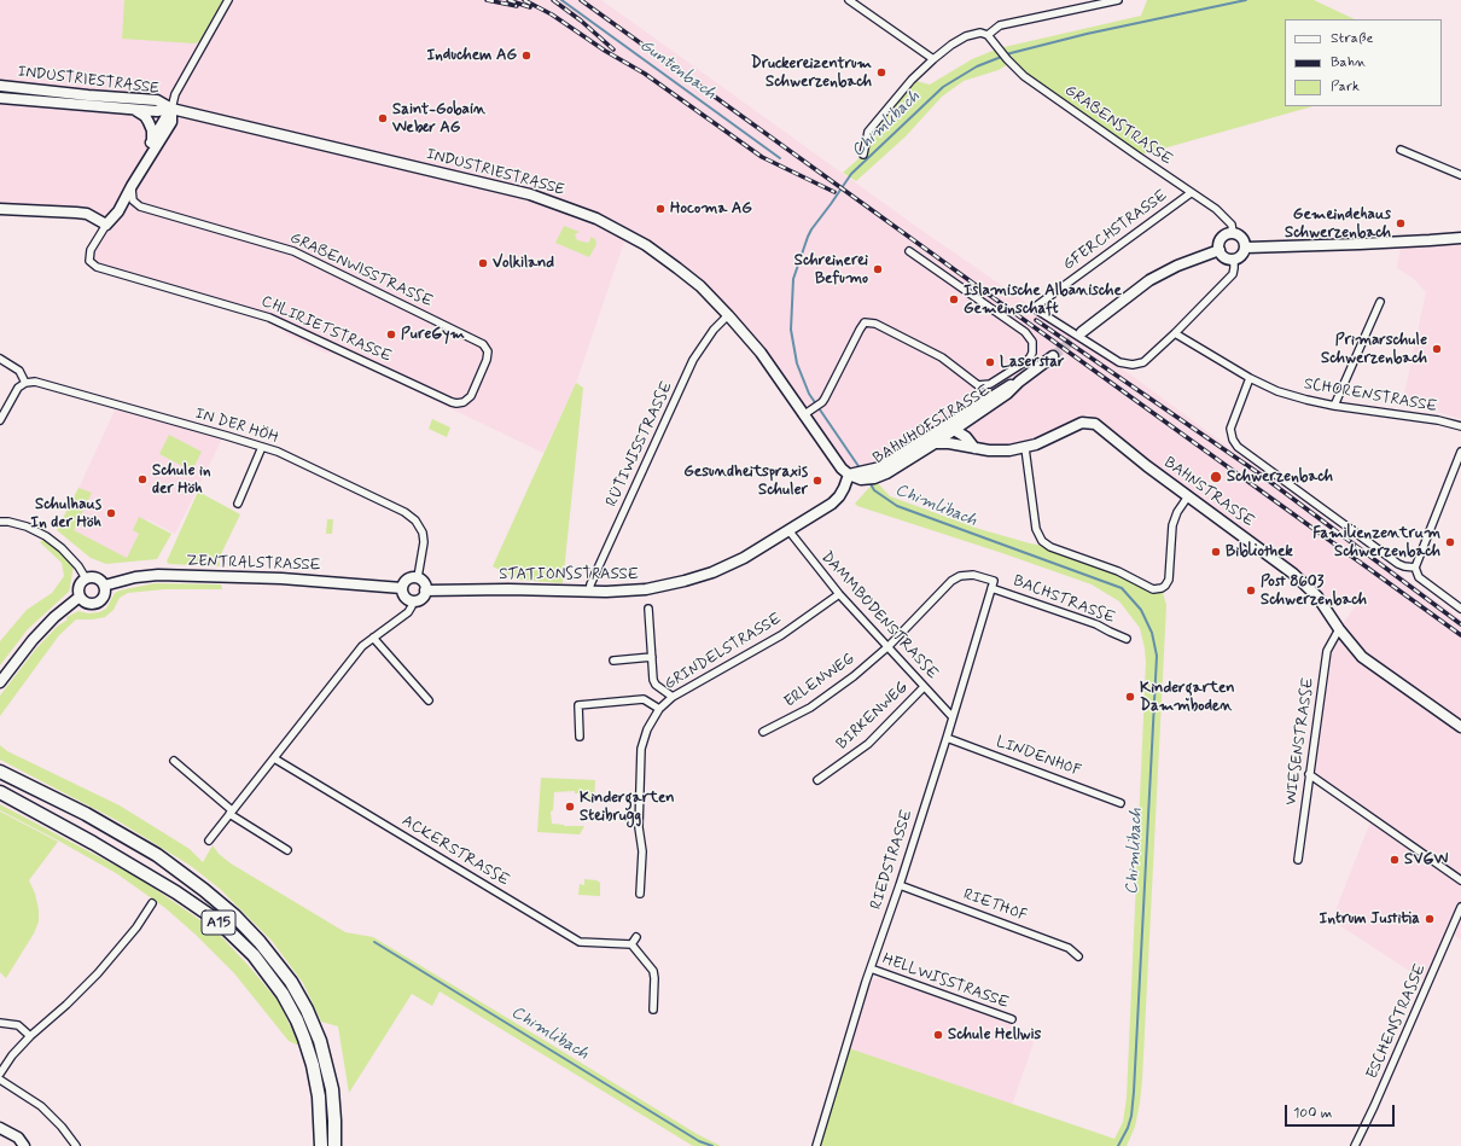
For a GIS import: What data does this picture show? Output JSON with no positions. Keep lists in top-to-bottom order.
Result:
{
  "streets": {
    "highway": ["A15"],
    "main road": [
      "INDUSTRIESTRASSE",
      "CHLIRIETSTRASSE",
      "BAHNHOFSTRASSE",
      "BAHNSTRASSE",
      "ZENTRALSTRASSE",
      "STATIONSSTRASSE"
    ],
    "street": [
      "GRABENSTRASSE",
      "GFERCHSTRASSE",
      "GRABENWISSTRASSE",
      "SCHORENSTRASSE",
      "IN DER HÖH",
      "RÜTIWISSTRASSE",
      "BACHSTRASSE",
      "DAMMBODENSTRASSE",
      "GRINDELSTRASSE",
      "ERLENWEG",
      "BIRKENWEG",
      "WIESENSTRASSE",
      "LINDENHOF",
      "ACKERSTRASSE",
      "RIEDSTRASSE",
      "RIETHOF",
      "HELLWISSTRASSE",
      "ESCHENSTRASSE"
    ]
  },
  "crossings": [
    ["INDUSTRIESTRASSE", "CHLIRIETSTRASSE"],
    ["INDUSTRIESTRASSE", "BAHNHOFSTRASSE"],
    ["INDUSTRIESTRASSE", "RÜTIWISSTRASSE"],
    ["INDUSTRIESTRASSE", "STATIONSSTRASSE"],
    ["GRABENSTRASSE", "GFERCHSTRASSE"],
    ["GFERCHSTRASSE", "SCHORENSTRASSE"],
    ["GRABENWISSTRASSE", "CHLIRIETSTRASSE"],
    ["BAHNHOFSTRASSE", "BAHNSTRASSE"],
    ["BAHNHOFSTRASSE", "STATIONSSTRASSE"],
    ["IN DER HÖH", "ZENTRALSTRASSE"],
    ["IN DER HÖH", "STATIONSSTRASSE"],
    ["RÜTIWISSTRASSE", "STATIONSSTRASSE"],
    ["BAHNSTRASSE", "WIESENSTRASSE"],
    ["ZENTRALSTRASSE", "STATIONSSTRASSE"],
    ["STATIONSSTRASSE", "DAMMBODENSTRASSE"],
    ["BACHSTRASSE", "DAMMBODENSTRASSE"],
    ["BACHSTRASSE", "ERLENWEG"],
    ["BACHSTRASSE", "RIEDSTRASSE"],
    ["DAMMBODENSTRASSE", "GRINDELSTRASSE"],
    ["DAMMBODENSTRASSE", "ERLENWEG"],
    ["DAMMBODENSTRASSE", "BIRKENWEG"],
    ["DAMMBODENSTRASSE", "RIEDSTRASSE"],
    ["LINDENHOF", "RIEDSTRASSE"],
    ["RIEDSTRASSE", "RIETHOF"],
    ["RIEDSTRASSE", "HELLWISSTRASSE"]
  ],
  "water": ["Guntenbach", "Chimlibach"],
  "places": [
    "Induchem AG",
    "Druckereizentrum Schwerzenbach",
    "Saint-Gobain Weber AG",
    "Hocoma AG",
    "Gemeindehaus Schwerzenbach",
    "Volkiland",
    "Schreinerei Befumo",
    "Islamische Albanische Gemeinschaft",
    "PureGym",
    "Primarschule Schwerzenbach",
    "Laserstar",
    "Schwerzenbach",
    "Schule in der Höh",
    "Gesundheitspraxis Schuler",
    "Schulhaus In der Höh",
    "Familienzentrum Schwerzenbach",
    "Bibliothek",
    "Post 8603 Schwerzenbach",
    "Kindergarten Dammboden",
    "Kindergarten Steibrugg",
    "SVGW",
    "Intrum Justitia",
    "Schule Hellwis"
  ],
  "legend": ["Straße", "Bahn", "Park"],
  "scale_bar": "100 m"
}
